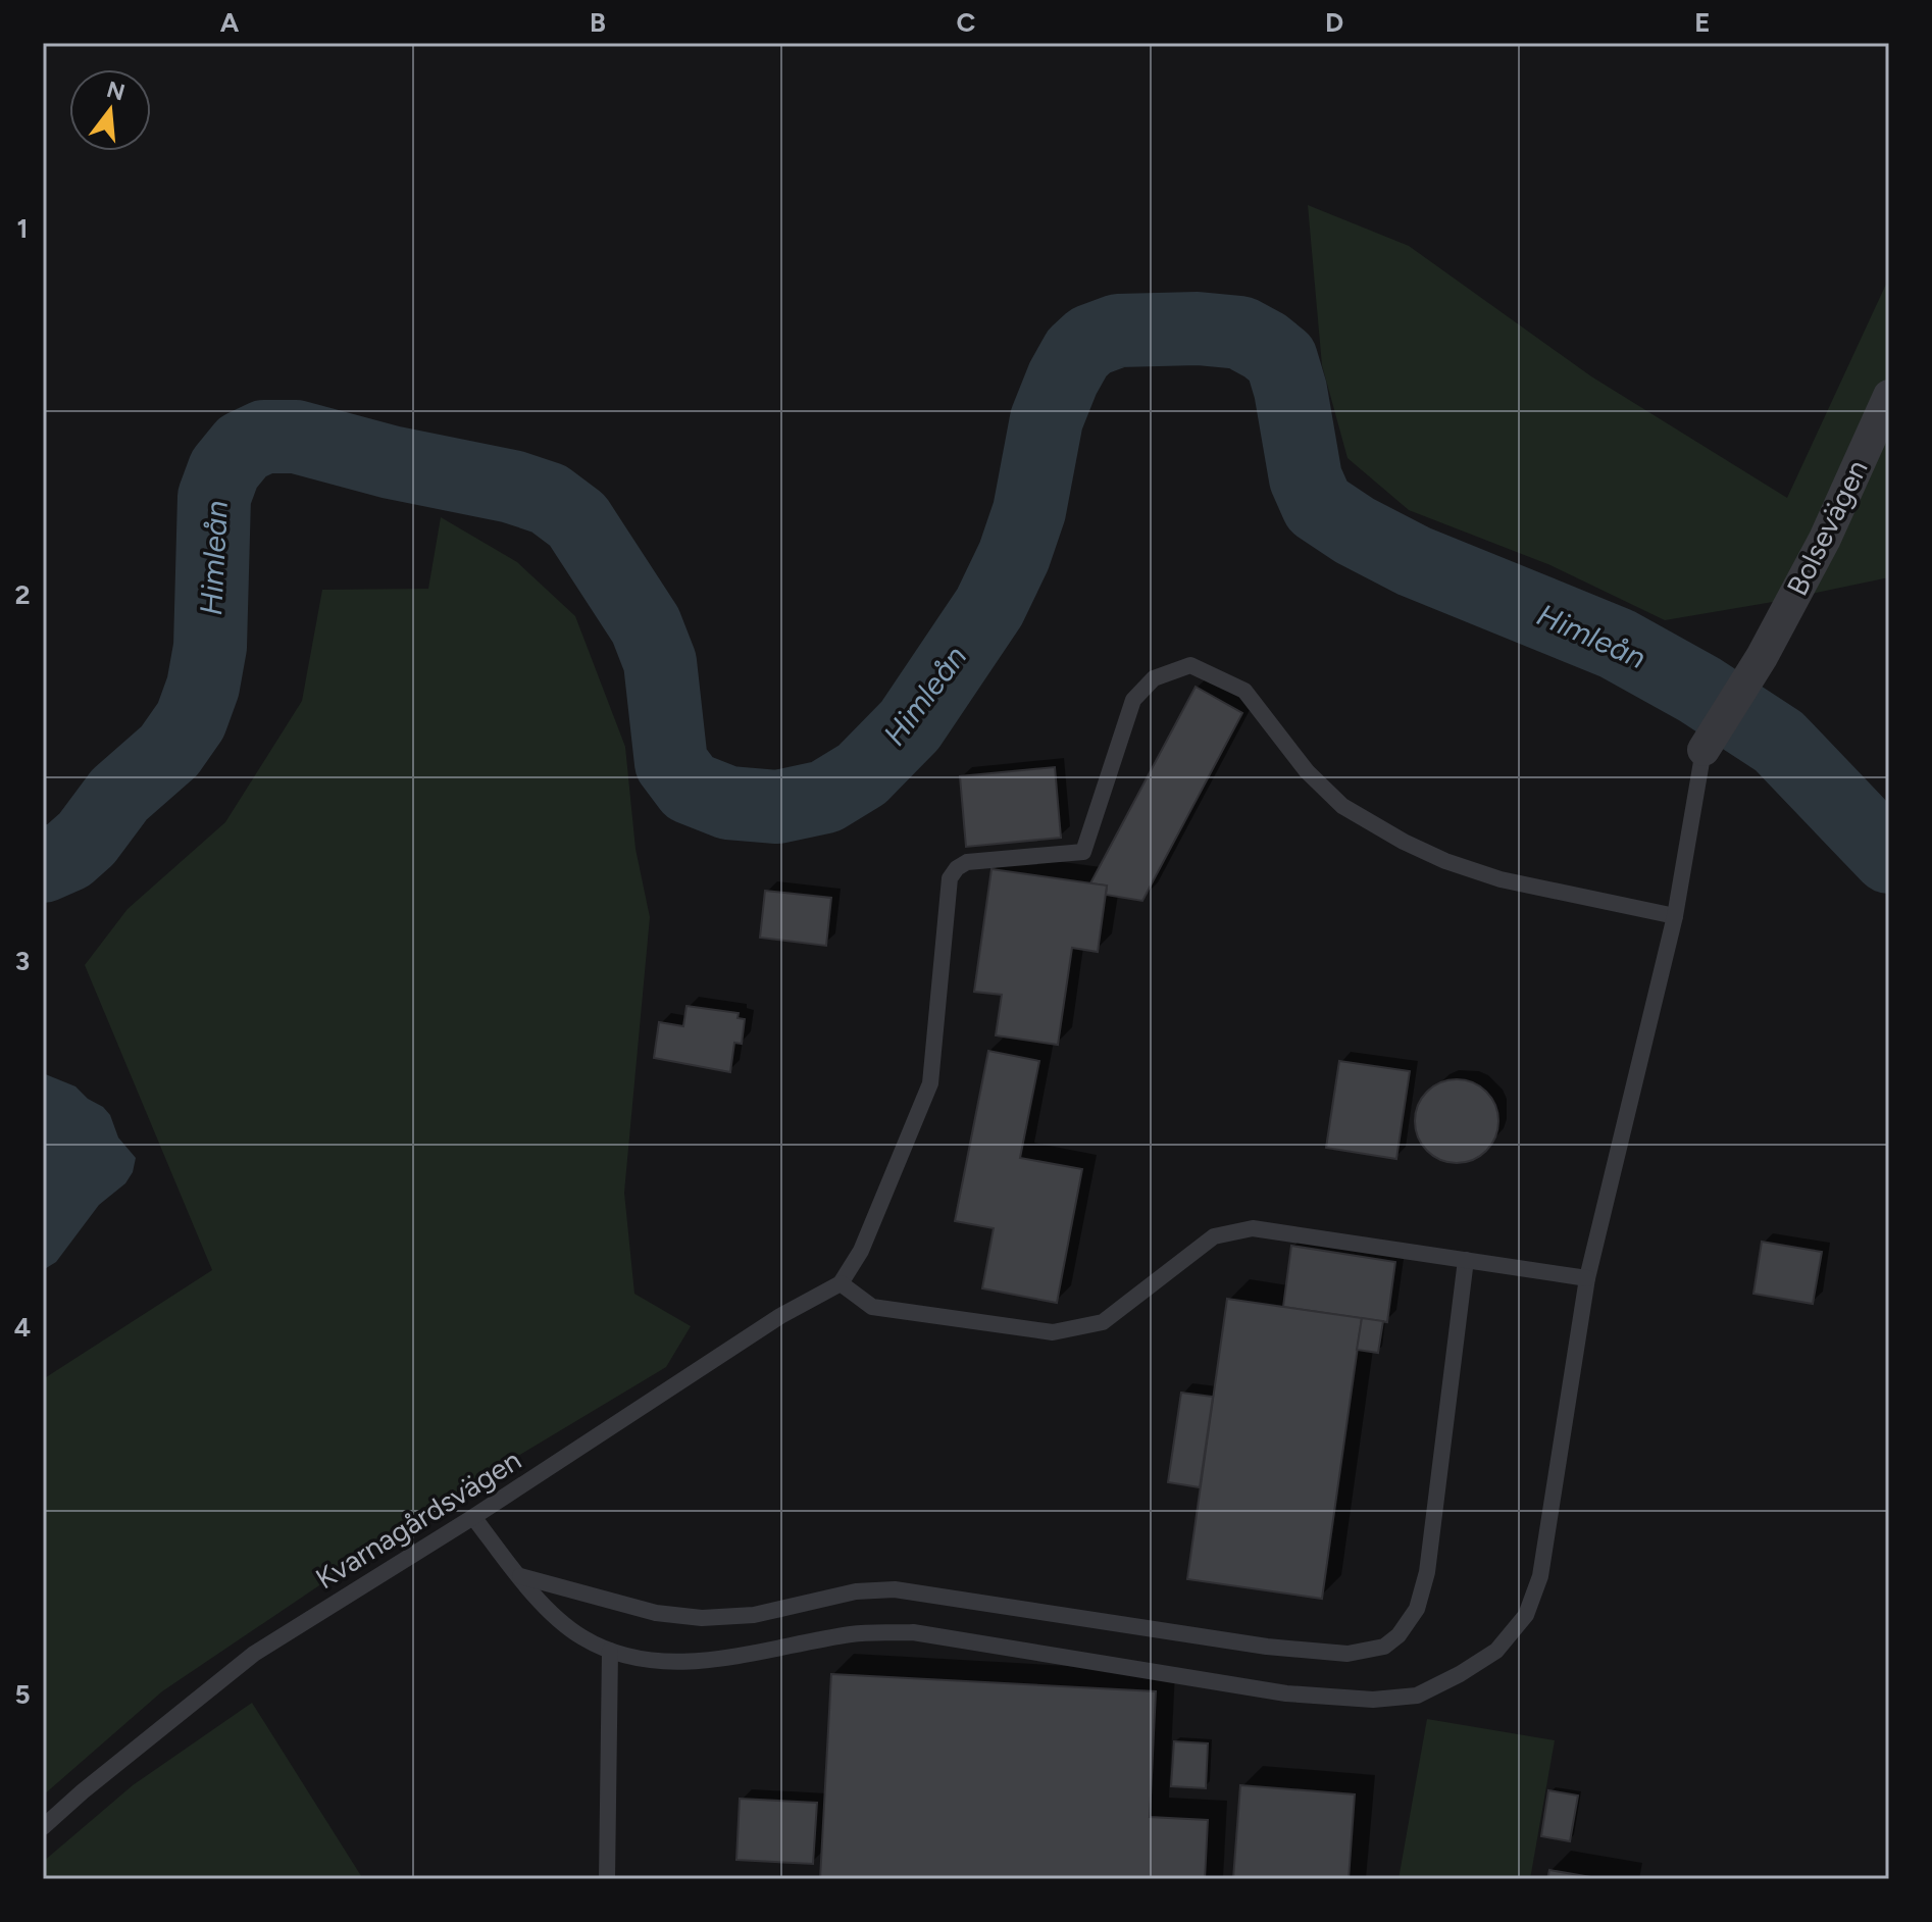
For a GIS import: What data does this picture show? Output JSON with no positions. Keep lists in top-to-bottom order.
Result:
{
  "streets": {
    "street": ["Bolsevägen"],
    "lane": ["Kvarnagårdsvägen"]
  },
  "water": ["Himleån"],
  "north": "top",
  "grid": {
    "columns": [
      "A",
      "B",
      "C",
      "D",
      "E"
    ],
    "rows": [
      "1",
      "2",
      "3",
      "4",
      "5"
    ]
  }
}
